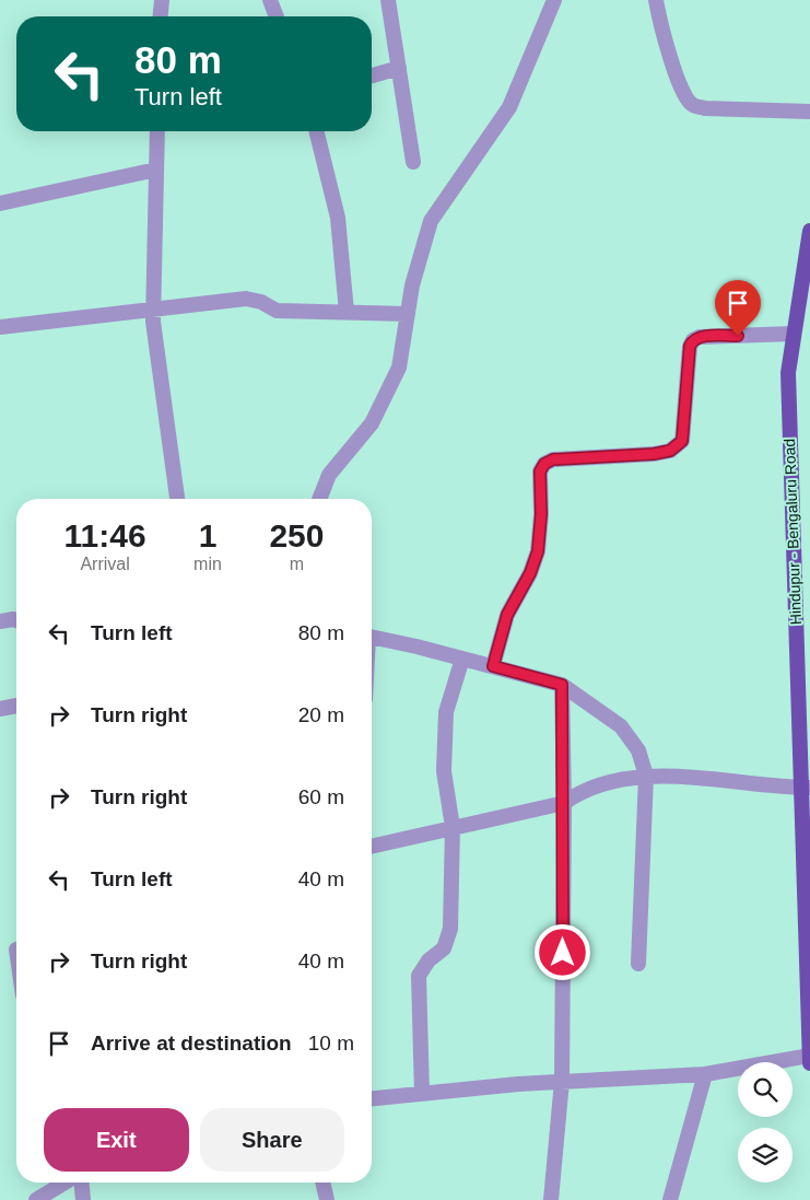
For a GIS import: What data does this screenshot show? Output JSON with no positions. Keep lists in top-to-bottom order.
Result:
{
  "streets": {
    "main road": ["Hindupur - Bengaluru Road"]
  },
  "page": {
    "turn": ["80 m", "Turn left"],
    "eta": [
      "11:46",
      "Arrival",
      "1",
      "min",
      "250",
      "m"
    ],
    "list": [
      {
        "name": "Turn left",
        "value": "80 m"
      },
      {
        "name": "Turn right",
        "value": "20 m"
      },
      {
        "name": "Turn right",
        "value": "60 m"
      },
      {
        "name": "Turn left",
        "value": "40 m"
      },
      {
        "name": "Turn right",
        "value": "40 m"
      },
      {
        "name": "Arrive at destination",
        "value": "10 m"
      }
    ],
    "buttons": ["Exit", "Share"]
  }
}
